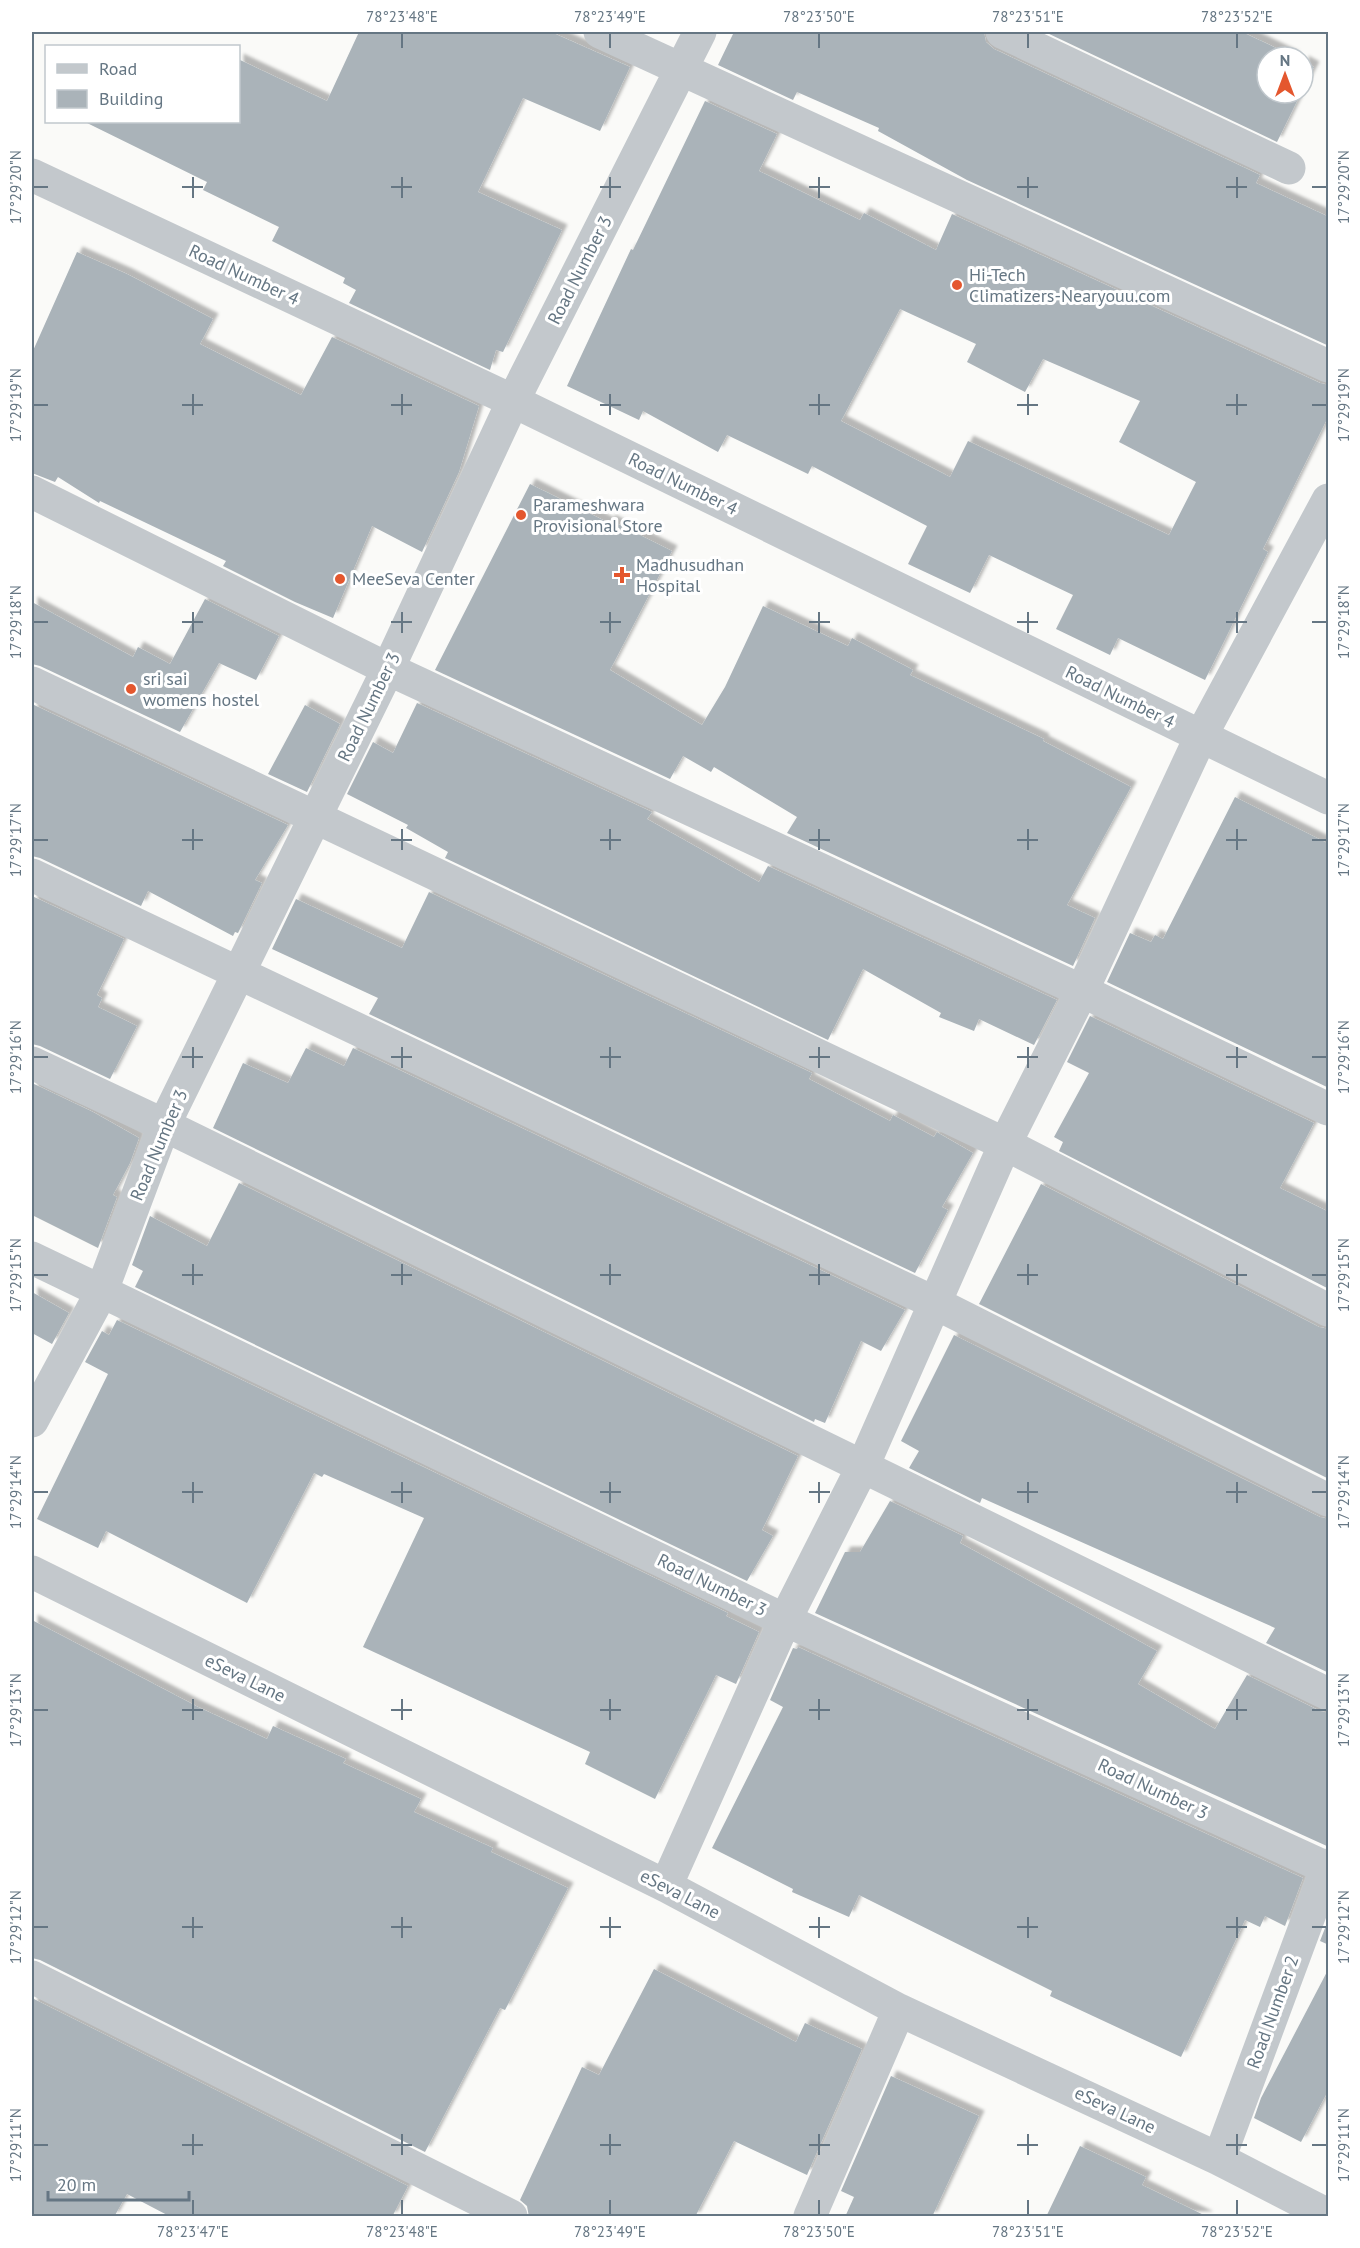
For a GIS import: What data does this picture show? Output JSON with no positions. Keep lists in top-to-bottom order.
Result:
{
  "streets": {
    "street": [
      "Road Number 3",
      "Road Number 4",
      "eSeva Lane",
      "Road Number 2"
    ]
  },
  "crossings": [
    ["Road Number 3", "Road Number 4"],
    ["Road Number 3", "Road Number 2"],
    ["eSeva Lane", "Road Number 2"]
  ],
  "places": {
    "other": [
      "Hi-Tech Climatizers-Nearyouu.com",
      "Parameshwara Provisional Store",
      "MeeSeva Center",
      "sri sai womens hostel"
    ],
    "health": ["Madhusudhan Hospital"]
  },
  "legend": ["Road", "Building"],
  "scale_bar": "20 m",
  "north": "top",
  "coordinates": [
    "78°23'48\"E",
    "78°23'49\"E",
    "78°23'50\"E",
    "78°23'51\"E",
    "78°23'52\"E",
    "17°29'20\"N",
    "17°29'19\"N",
    "17°29'18\"N",
    "17°29'17\"N",
    "17°29'16\"N",
    "17°29'15\"N",
    "17°29'14\"N",
    "17°29'13\"N",
    "17°29'12\"N",
    "17°29'11\"N",
    "78°23'47\"E"
  ]
}
